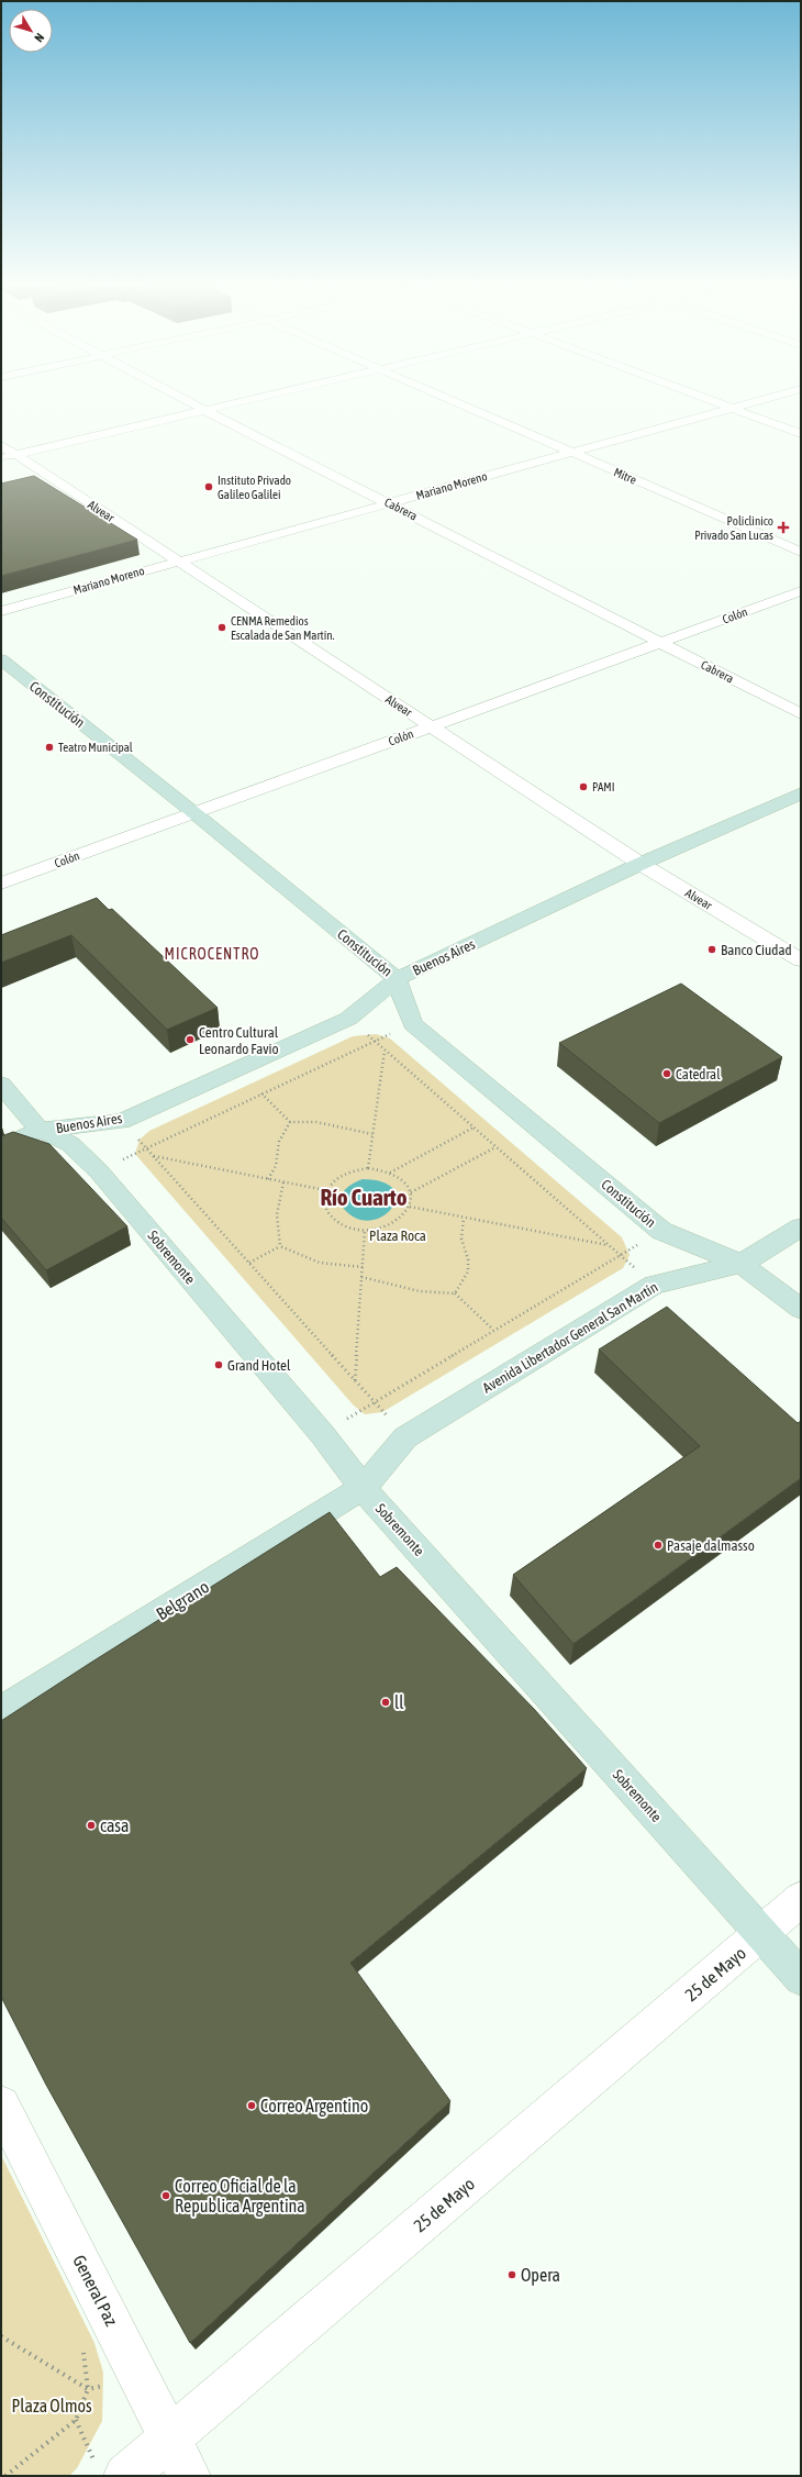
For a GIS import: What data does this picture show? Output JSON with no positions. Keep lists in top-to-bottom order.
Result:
{
  "streets": {
    "main road": [
      "Constitución",
      "Buenos Aires",
      "Sobremonte",
      "Avenida Libertador General San Martín",
      "Belgrano"
    ],
    "street": [
      "Mitre",
      "Mariano Moreno",
      "Cabrera",
      "Alvear",
      "Colón",
      "25 de Mayo",
      "General Paz"
    ]
  },
  "crossings": [
    ["Mitre", "Mariano Moreno"],
    ["Mariano Moreno", "Cabrera"],
    ["Mariano Moreno", "Alvear"],
    ["Cabrera", "Colón"],
    ["Alvear", "Colón"],
    ["Alvear", "Buenos Aires"],
    ["Colón", "Constitución"],
    ["Constitución", "Buenos Aires"],
    ["Constitución", "Avenida Libertador General San Martín"],
    ["Buenos Aires", "Sobremonte"],
    ["Sobremonte", "Avenida Libertador General San Martín"],
    ["Sobremonte", "Belgrano"],
    ["Sobremonte", "25 de Mayo"],
    ["Avenida Libertador General San Martín", "Belgrano"],
    ["25 de Mayo", "General Paz"]
  ],
  "districts": ["MICROCENTRO", "Río Cuarto"],
  "parks": ["Plaza Roca", "Plaza Olmos"],
  "places": {
    "other": [
      "Instituto Privado Galileo Galilei",
      "CENMA Remedios Escalada de San Martín.",
      "Teatro Municipal",
      "PAMI",
      "Banco Ciudad",
      "Centro Cultural Leonardo Favio",
      "Catedral",
      "Grand Hotel",
      "Pasaje dalmasso",
      "ll",
      "casa",
      "Correo Argentino",
      "Correo Oficial de la Republica Argentina",
      "Opera"
    ],
    "health": ["Policlinico Privado San Lucas"]
  },
  "north": "bottom right"
}
